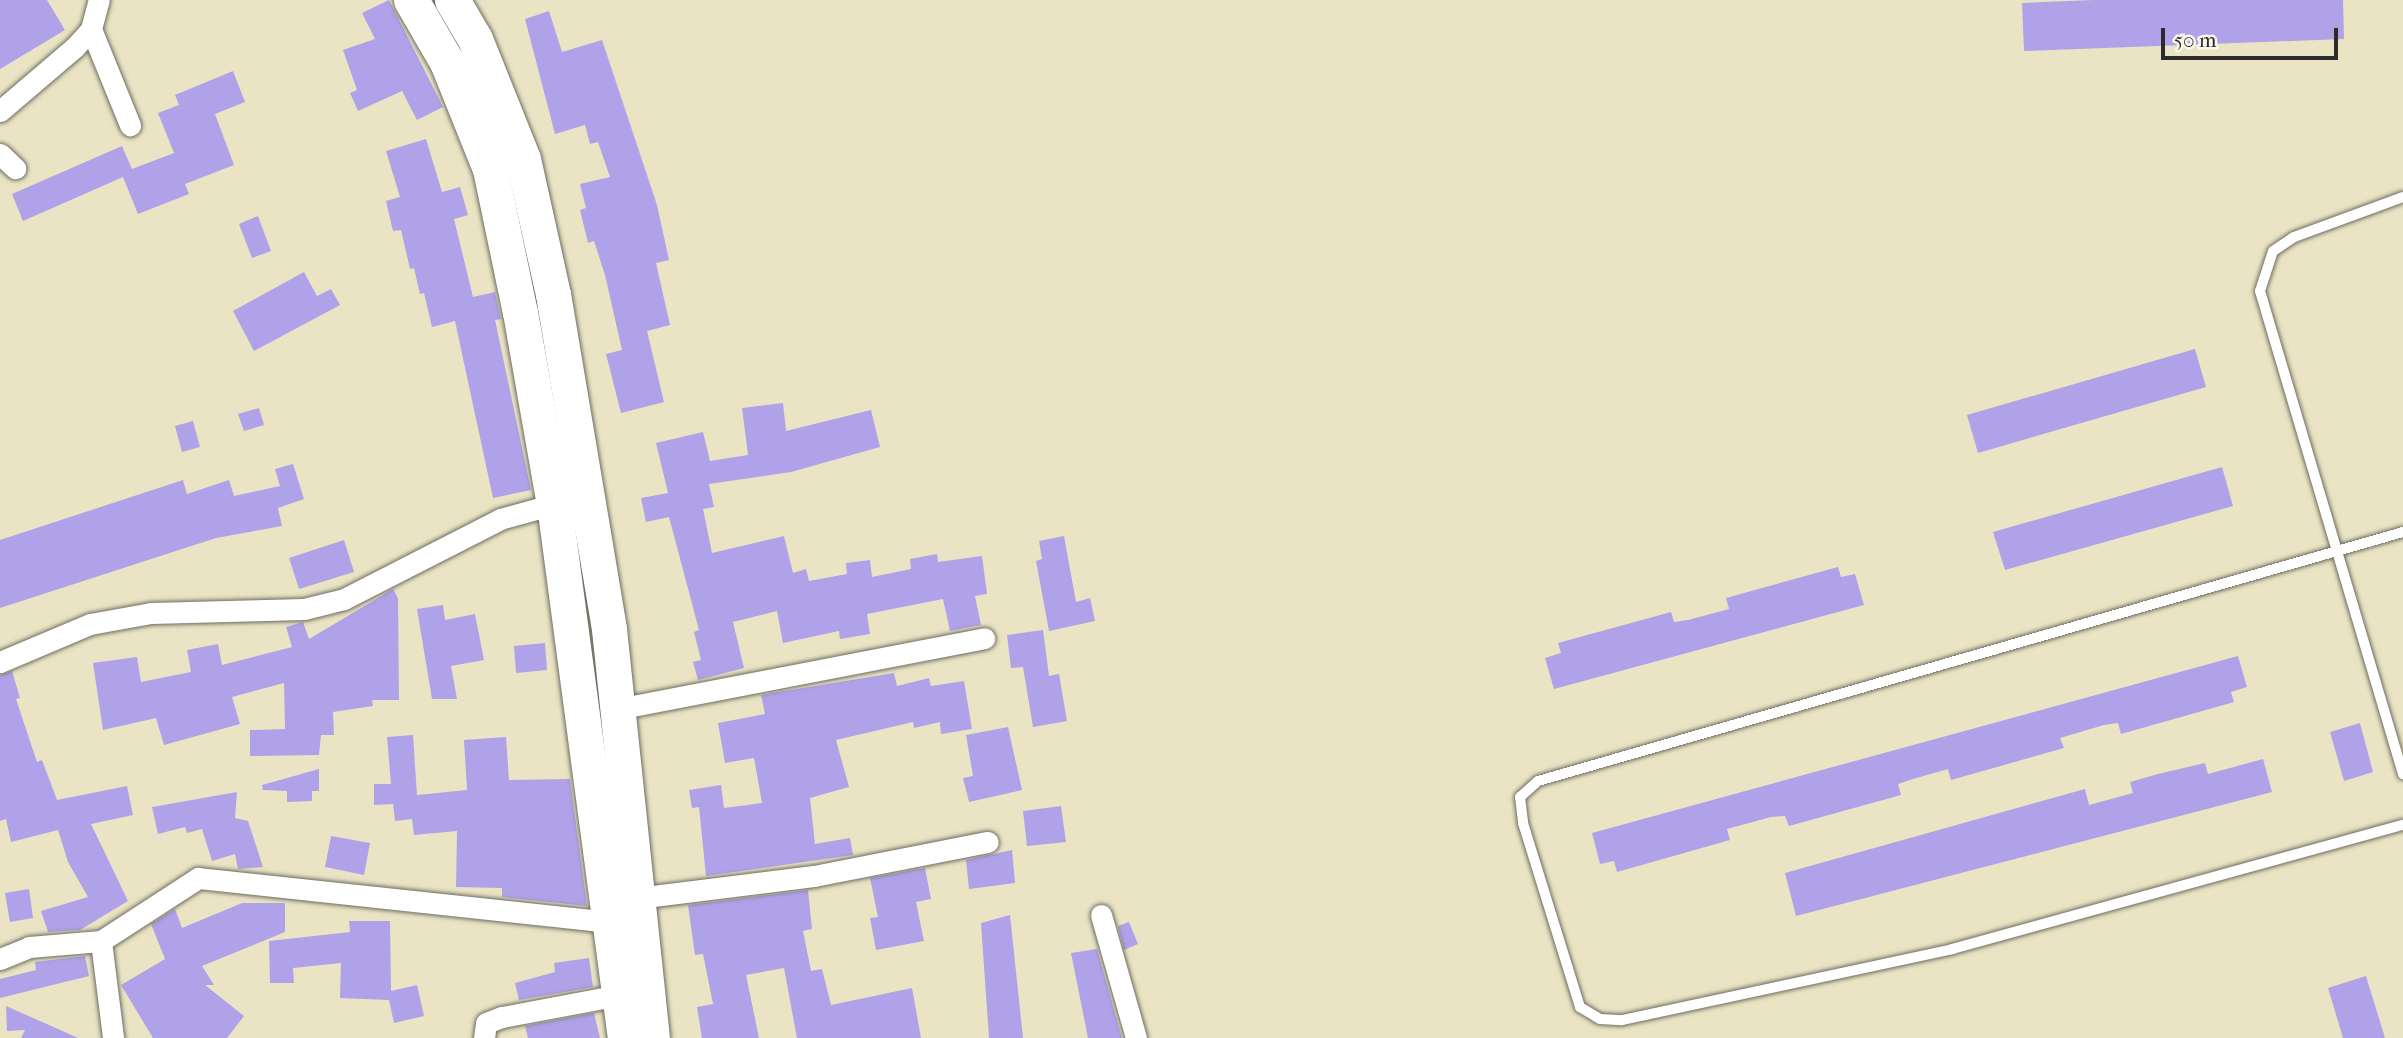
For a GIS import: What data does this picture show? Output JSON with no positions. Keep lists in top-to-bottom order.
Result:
{
  "scale_bar": "50 m"
}
